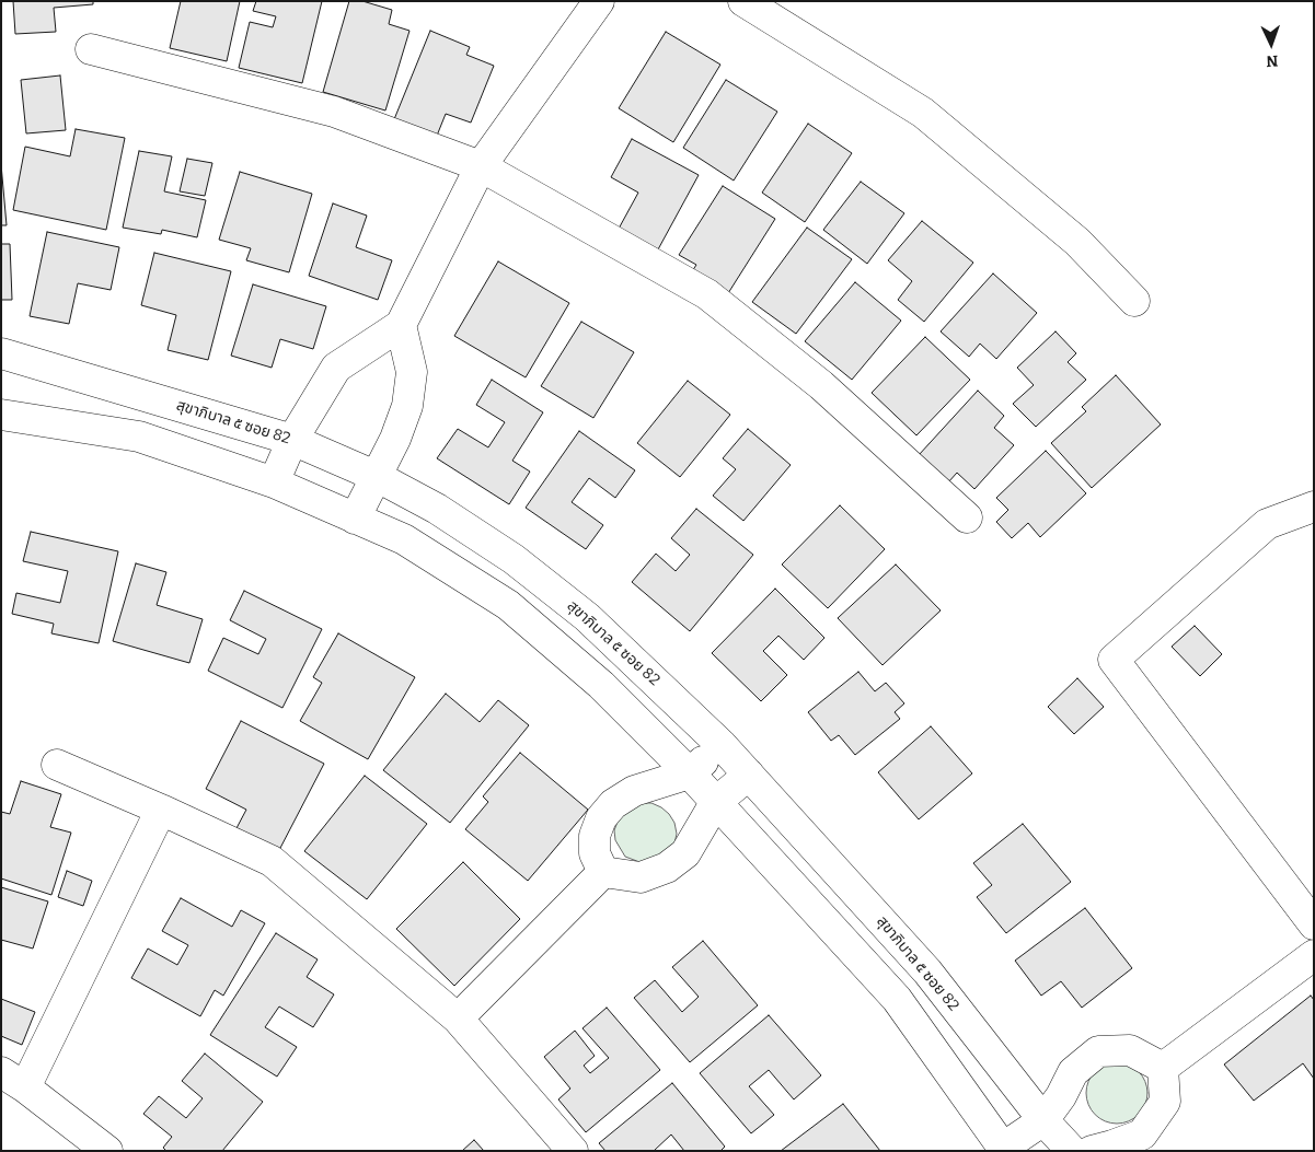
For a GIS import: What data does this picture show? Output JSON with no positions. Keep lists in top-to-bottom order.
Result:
{
  "streets": {
    "street": ["สุขาภิบาล ๕ ซอย 82"]
  },
  "north": "bottom"
}
